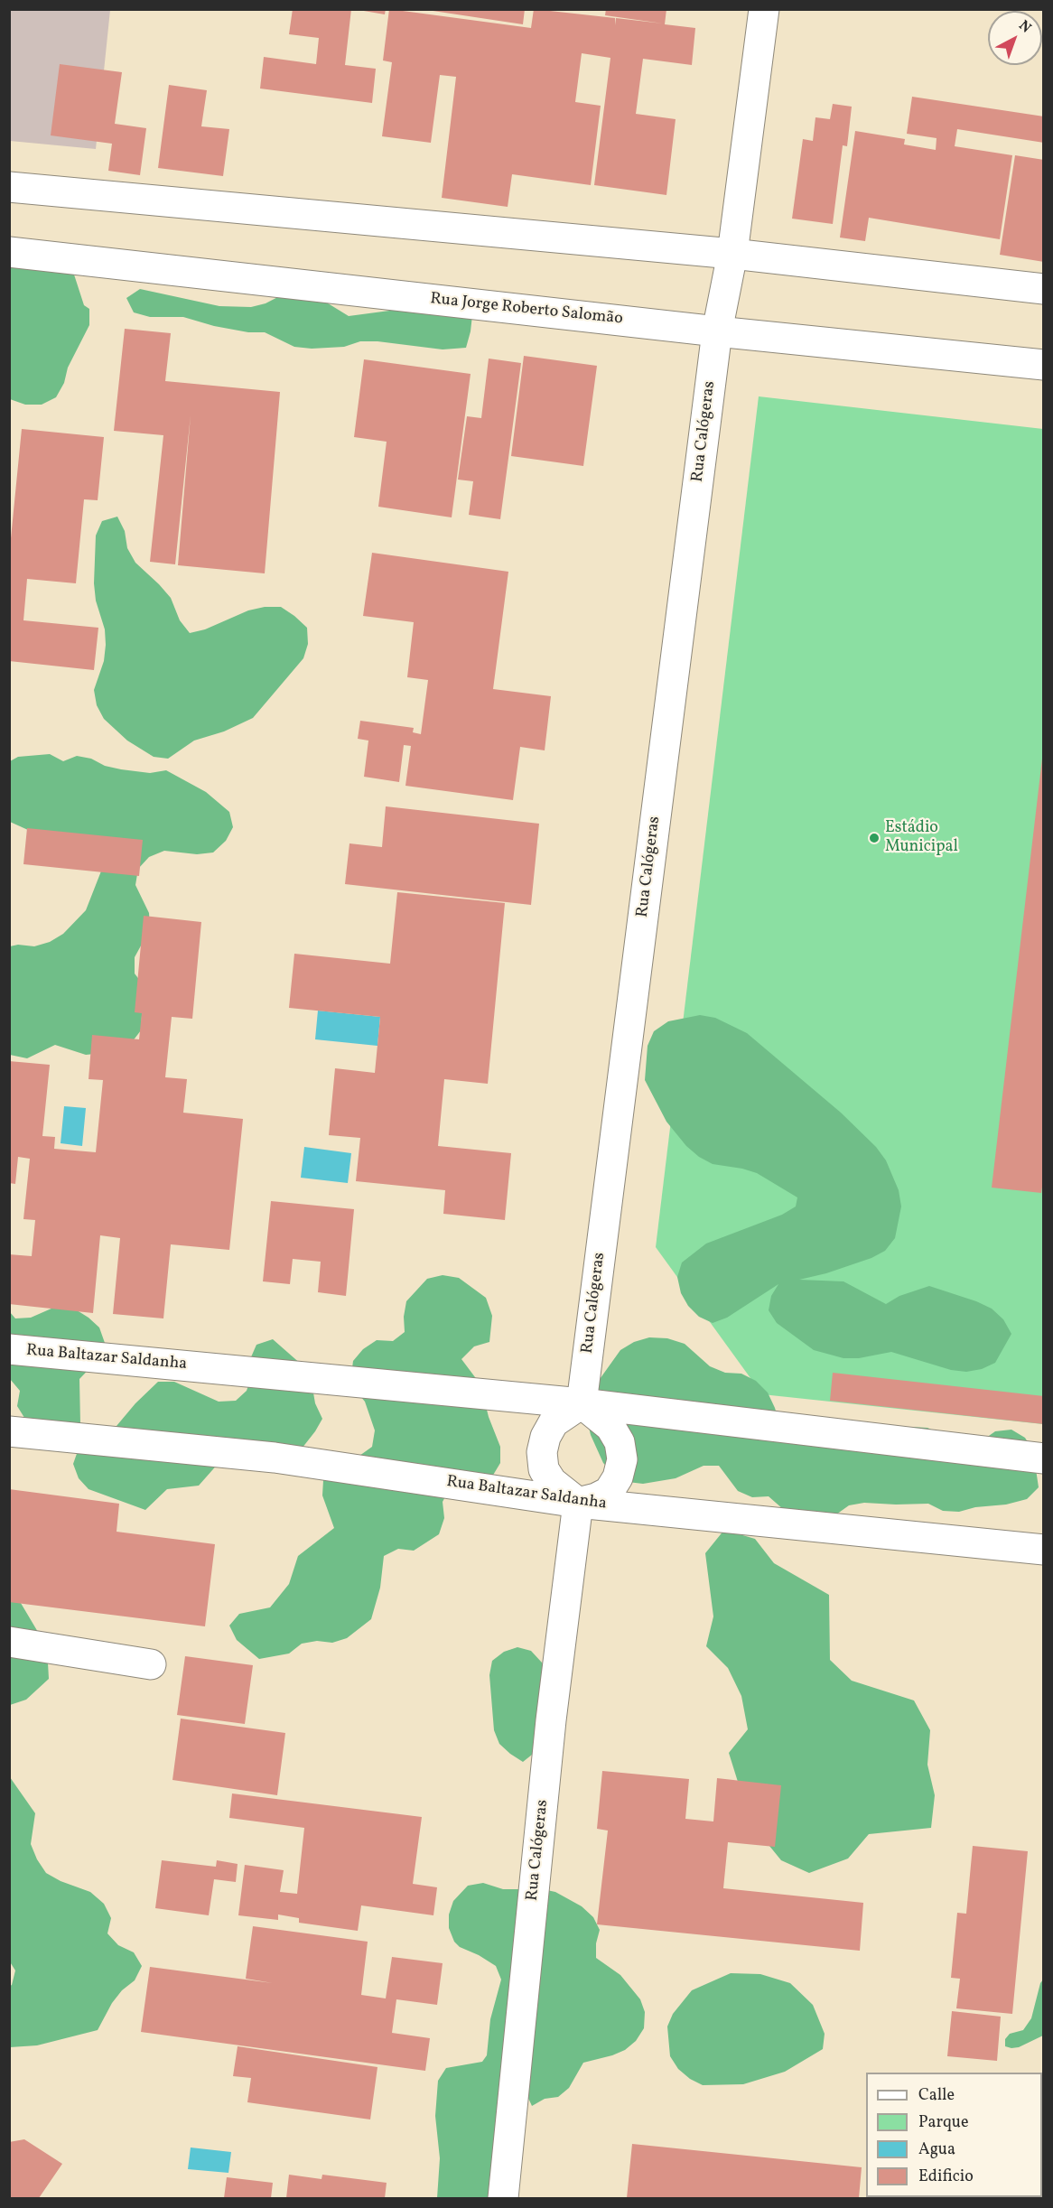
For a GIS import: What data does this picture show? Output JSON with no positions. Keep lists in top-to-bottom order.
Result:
{
  "streets": {
    "main road": ["Rua Jorge Roberto Salomão", "Rua Calógeras", "Rua Baltazar Saldanha"]
  },
  "crossings": [
    ["Rua Jorge Roberto Salomão", "Rua Calógeras"],
    ["Rua Calógeras", "Rua Baltazar Saldanha"]
  ],
  "places": ["Estádio Municipal"],
  "legend": [
    "Calle",
    "Parque",
    "Agua",
    "Edificio"
  ],
  "north": "top right"
}
